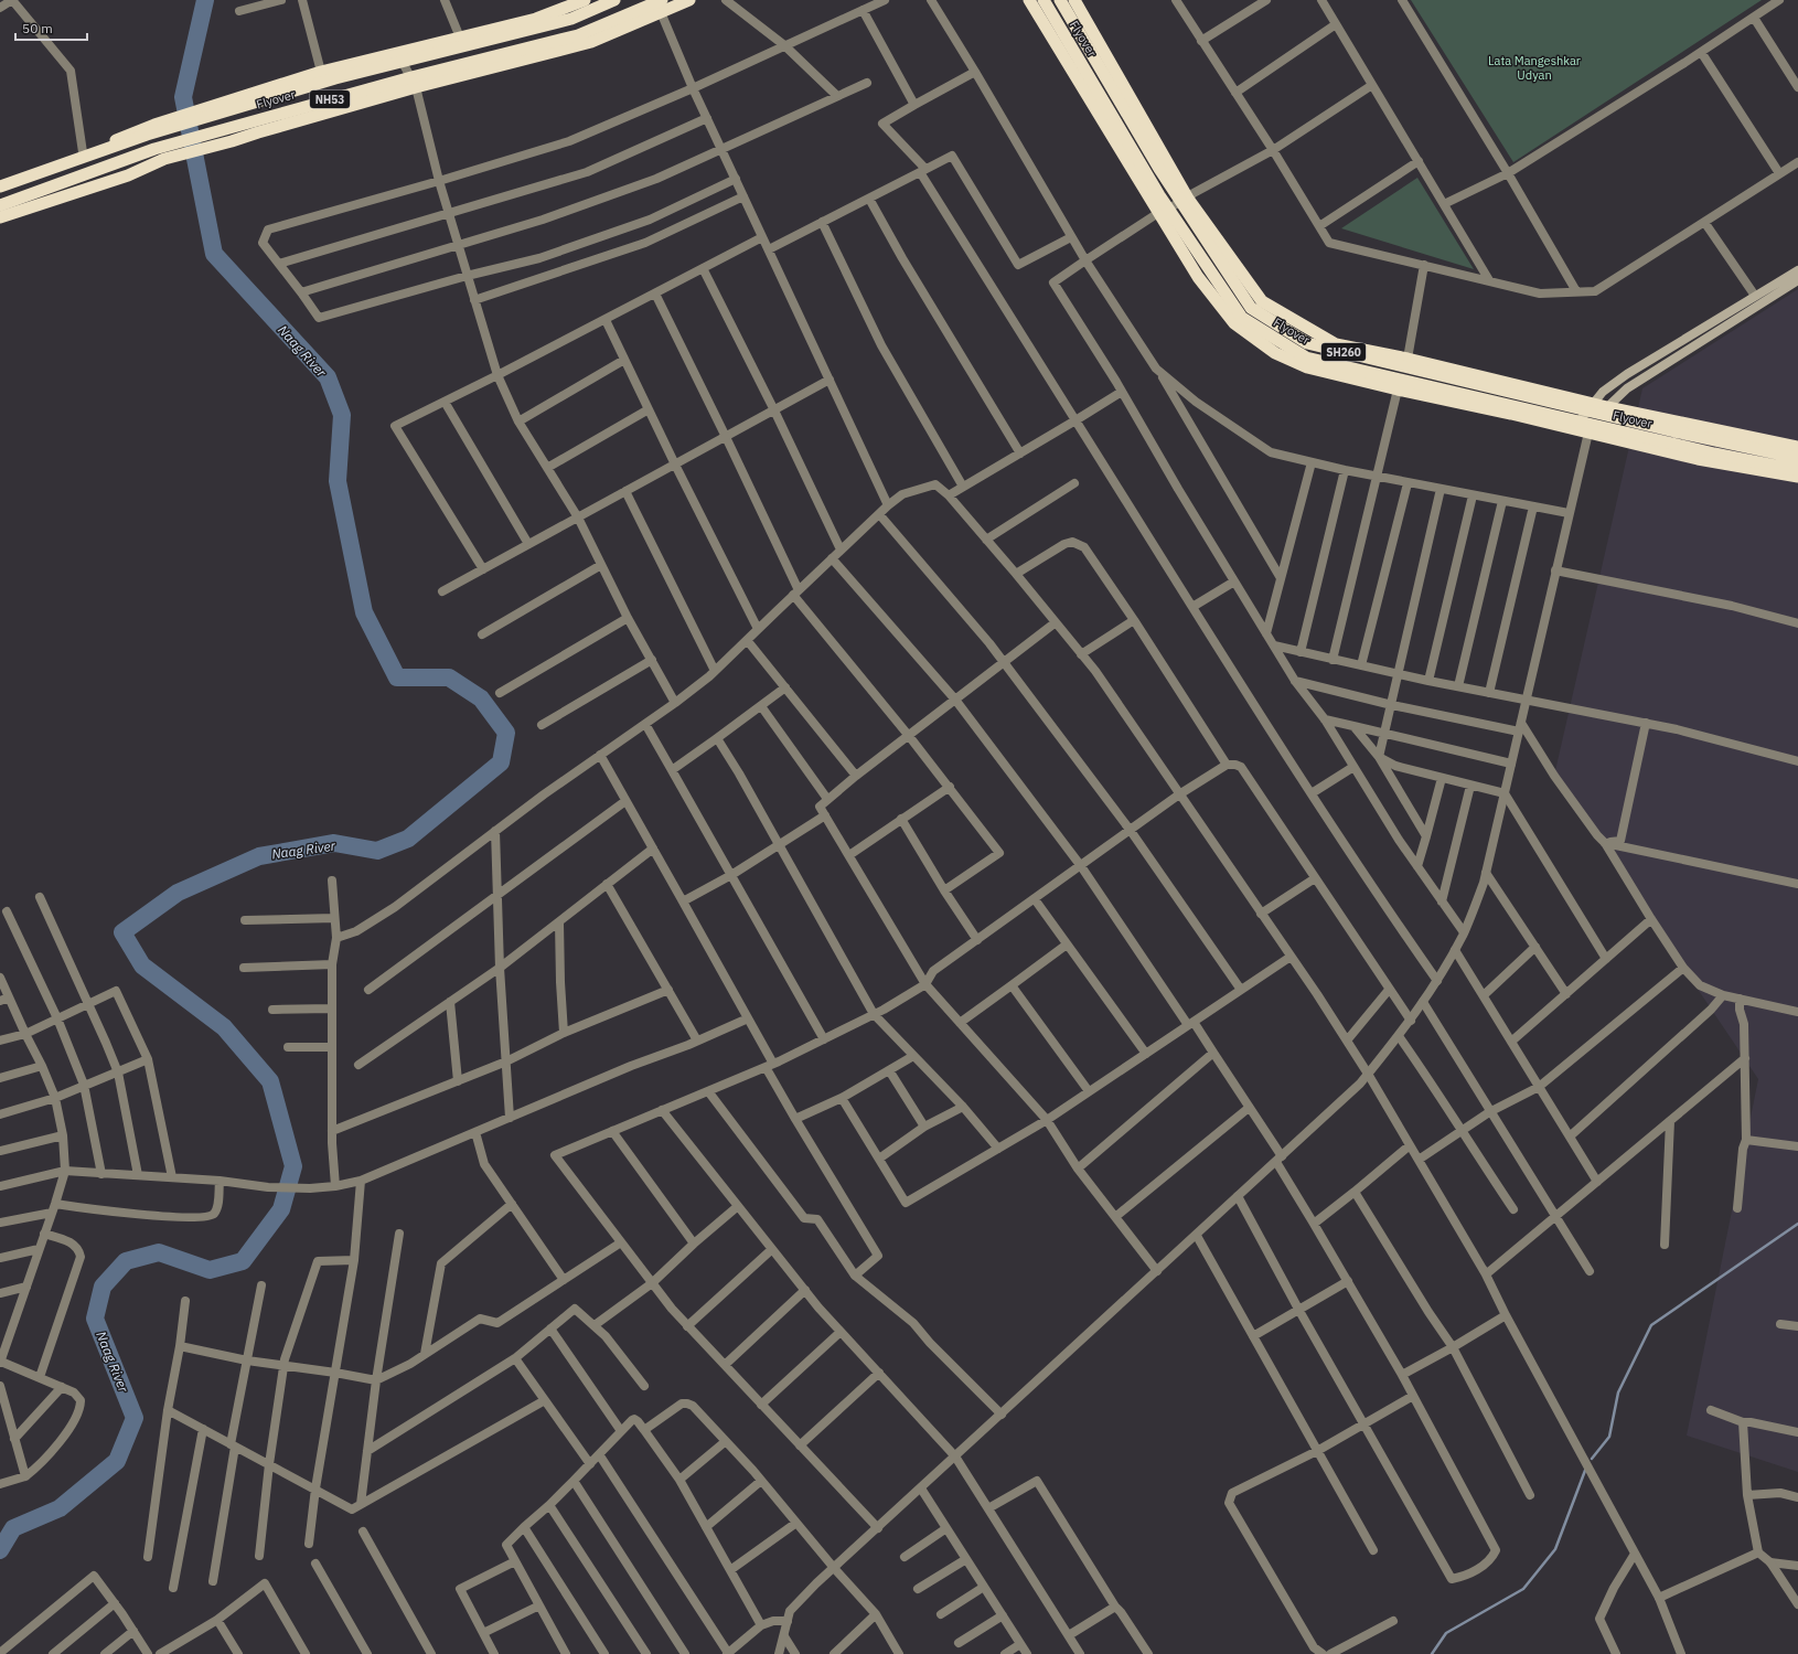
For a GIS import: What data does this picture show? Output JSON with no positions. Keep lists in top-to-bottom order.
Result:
{
  "streets": {
    "highway": ["Flyover", "NH53", "SH260"]
  },
  "crossings": [
    ["Flyover", "NH53"]
  ],
  "water": ["Naag River"],
  "parks": ["Lata Mangeshkar Udyan"],
  "scale_bar": "50 m"
}
